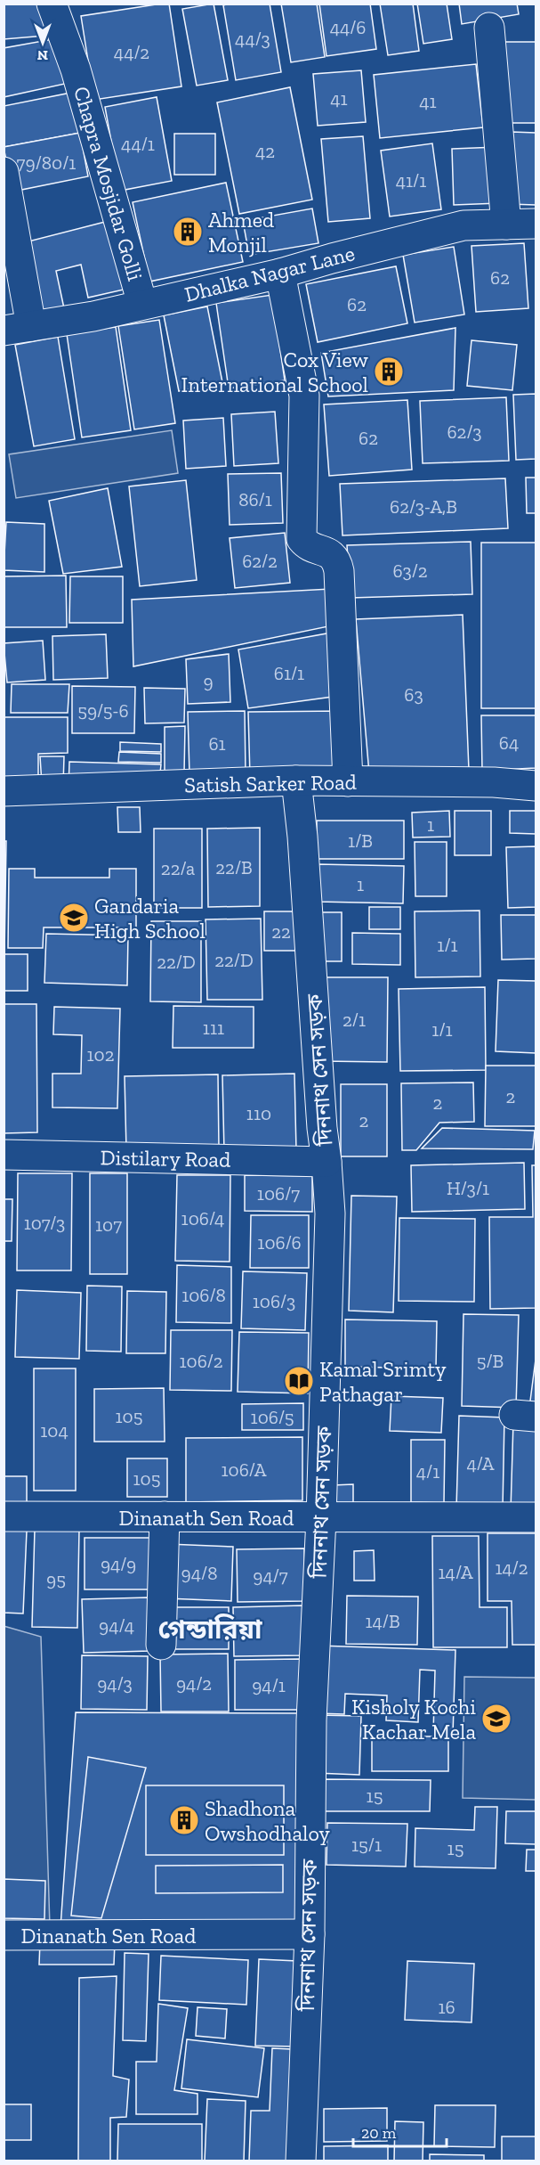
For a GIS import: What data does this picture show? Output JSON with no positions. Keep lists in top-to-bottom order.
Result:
{
  "streets": {
    "street": [
      "Chapra Mosjidar Golli",
      "Dhalka Nagar Lane",
      "Satish Sarker Road",
      "দিননাথ সেন সড়ক",
      "Distilary Road",
      "Dinanath Sen Road"
    ]
  },
  "crossings": [
    ["Chapra Mosjidar Golli", "Dhalka Nagar Lane"],
    ["Satish Sarker Road", "দিননাথ সেন সড়ক"],
    ["দিননাথ সেন সড়ক", "Distilary Road"],
    ["দিননাথ সেন সড়ক", "Dinanath Sen Road"]
  ],
  "districts": ["গেন্ডারিয়া"],
  "places": {
    "building": ["Ahmed Monjil", "Cox View International School", "Shadhona Owshodhaloy"],
    "school or university": ["Gandaria High School", "Kisholy Kochi Kachar Mela"],
    "library": ["Kamal Srimty Pathagar"]
  },
  "house_numbers": [
    "44/6",
    "44/3",
    "44/2",
    "41",
    "41",
    "44/1",
    "42",
    "79/80/1",
    "41/1",
    "62",
    "62",
    "62/3",
    "62",
    "86/1",
    "62/3-A,B",
    "62/2",
    "63/2",
    "61/1",
    "9",
    "63",
    "59/5-6",
    "64",
    "61",
    "1",
    "1/B",
    "22/B",
    "22/a",
    "1",
    "22",
    "1/1",
    "22/D",
    "22/D",
    "2/1",
    "111",
    "1/1",
    "102",
    "2",
    "2",
    "110",
    "2",
    "H/3/1",
    "106/7",
    "106/4",
    "107/3",
    "107",
    "106/6",
    "106/8",
    "106/3",
    "106/2",
    "5/B",
    "105",
    "106/5",
    "104",
    "4/A",
    "106/A",
    "4/1",
    "105",
    "94/9",
    "14/2",
    "14/A",
    "94/8",
    "94/7",
    "95",
    "14/B",
    "94/4",
    "94/3",
    "94/2",
    "94/1",
    "15",
    "15/1",
    "15",
    "16"
  ],
  "scale_bar": "20 m",
  "north": "bottom"
}
